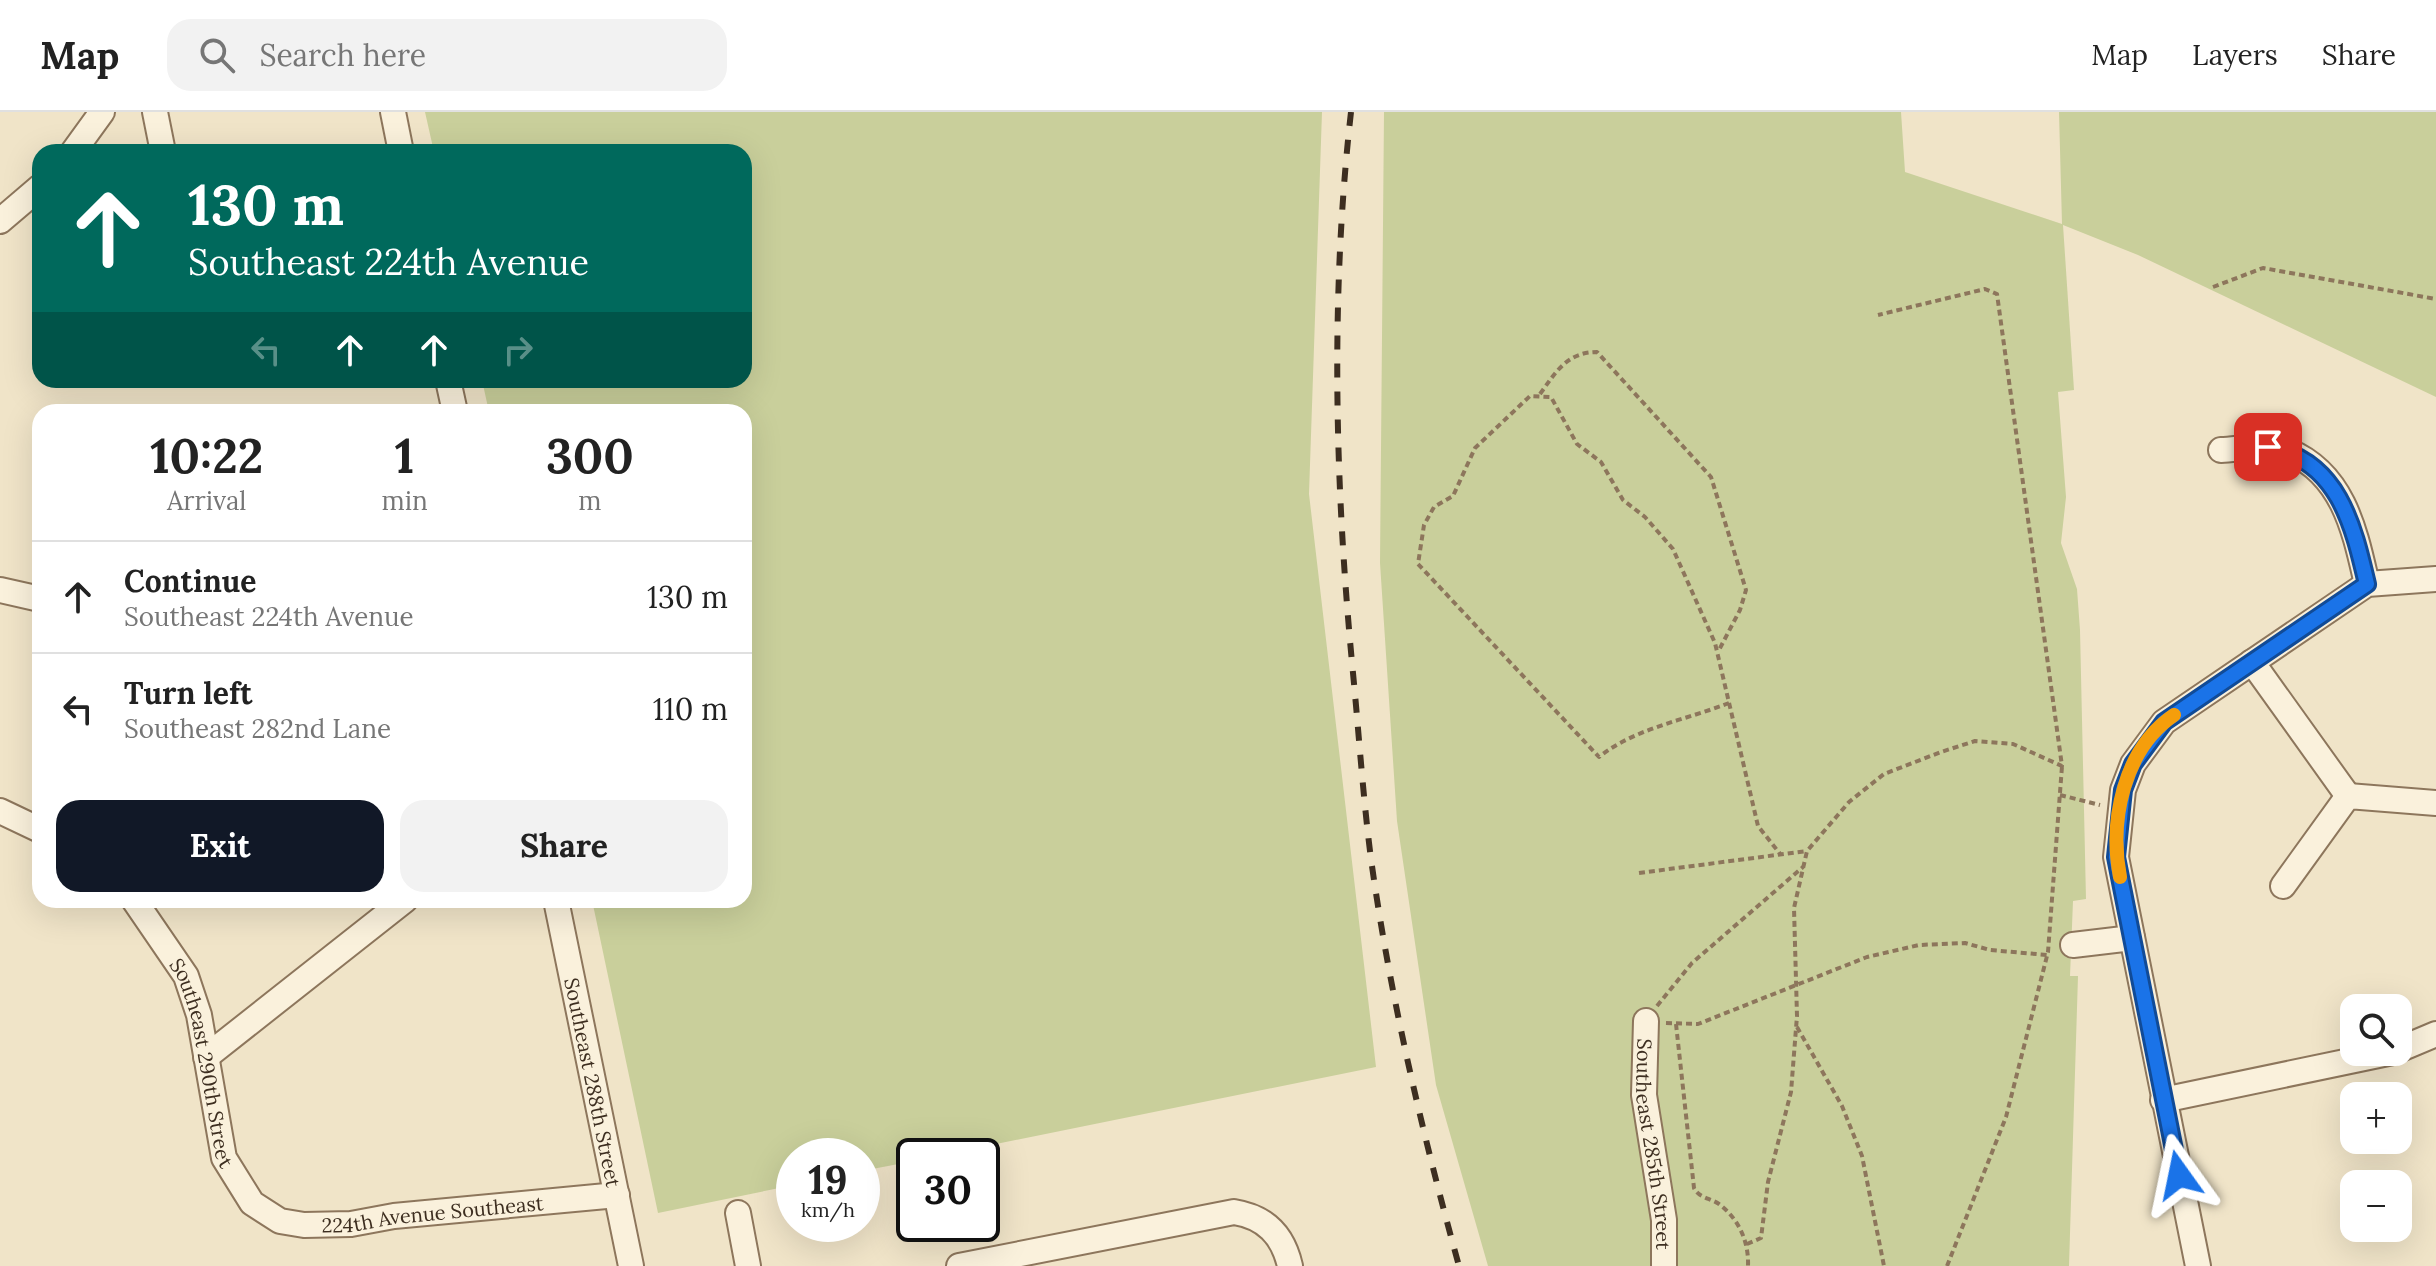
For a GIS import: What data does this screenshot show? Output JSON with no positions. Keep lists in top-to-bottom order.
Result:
{
  "streets": {
    "street": [
      "Southeast 290th Street",
      "Southeast 288th Street",
      "Southeast 285th Street",
      "224th Avenue Southeast"
    ]
  },
  "crossings": [
    ["Southeast 290th Street", "224th Avenue Southeast"],
    ["Southeast 288th Street", "224th Avenue Southeast"]
  ],
  "page": {
    "header": "Map",
    "search": "Search here",
    "nav": ["Map", "Layers", "Share"],
    "turn": ["130 m", "Southeast 224th Avenue"],
    "eta": [
      "10:22",
      "Arrival",
      "1",
      "min",
      "300",
      "m"
    ],
    "list": [
      {
        "name": "Continue",
        "note": "Southeast 224th Avenue",
        "value": "130 m"
      },
      {
        "name": "Turn left",
        "note": "Southeast 282nd Lane",
        "value": "110 m"
      }
    ],
    "buttons": ["Exit", "Share"],
    "map_buttons": ["+", "−"],
    "speed": "19 km/h",
    "limit": "30"
  }
}
